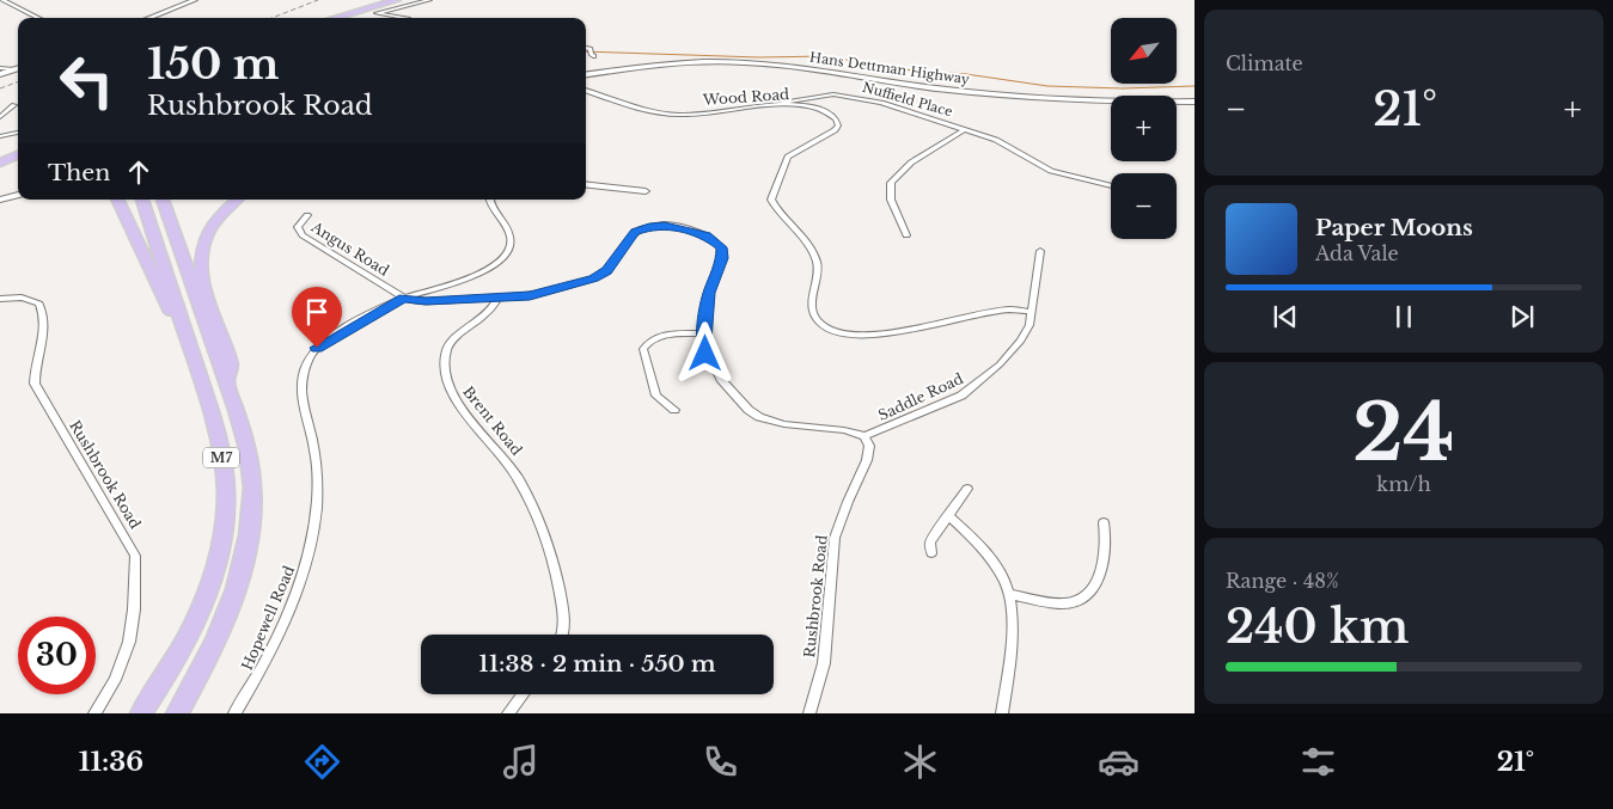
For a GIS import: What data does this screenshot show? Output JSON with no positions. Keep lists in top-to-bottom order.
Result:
{
  "streets": {
    "highway": ["M7"],
    "street": [
      "Hans Dettman Highway",
      "Wood Road",
      "Nuffield Place",
      "Angus Road",
      "Saddle Road",
      "Brent Road",
      "Rushbrook Road",
      "Hopewell Road"
    ]
  },
  "crossings": [
    ["Wood Road", "Nuffield Place"],
    ["Wood Road", "Saddle Road"],
    ["Angus Road", "Hopewell Road"],
    ["Saddle Road", "Rushbrook Road"]
  ],
  "north": "bottom left",
  "page": {
    "tile": [
      "Climate",
      ["24", "km/h"],
      ["Range · 48%", "240 km"]
    ],
    "map_buttons": ["+", "−"],
    "turn": ["150 m", "Rushbrook Road"],
    "heat": ["−", "21°", "+"],
    "then": "Then",
    "song": ["Paper Moons", "Ada Vale"],
    "limit": "30",
    "trip": "11:38 · 2 min · 550 m",
    "tabs": ["11:36", "21°"]
  }
}
